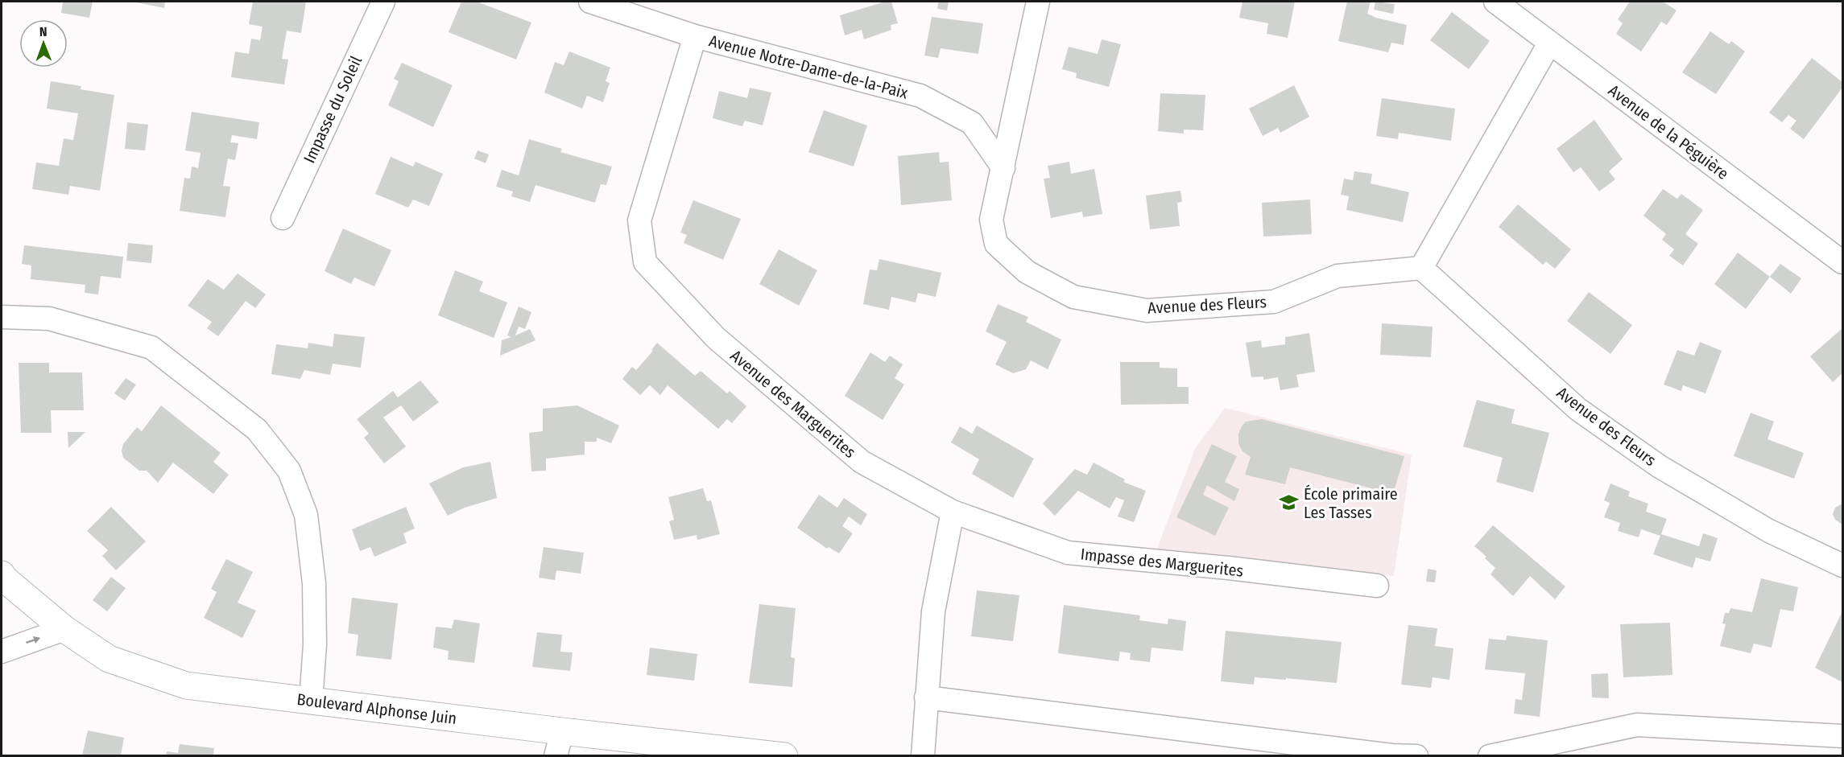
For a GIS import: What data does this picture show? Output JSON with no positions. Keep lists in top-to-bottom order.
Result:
{
  "streets": {
    "street": [
      "Avenue Notre-Dame-de-la-Paix",
      "Impasse du Soleil",
      "Avenue de la Péguière",
      "Avenue des Fleurs",
      "Avenue des Marguerites",
      "Impasse des Marguerites",
      "Boulevard Alphonse Juin"
    ]
  },
  "crossings": [
    ["Avenue Notre-Dame-de-la-Paix", "Avenue des Fleurs"],
    ["Avenue Notre-Dame-de-la-Paix", "Avenue des Marguerites"],
    ["Avenue des Marguerites", "Impasse des Marguerites"]
  ],
  "places": {
    "school or university": ["École primaire Les Tasses"]
  },
  "north": "top"
}
